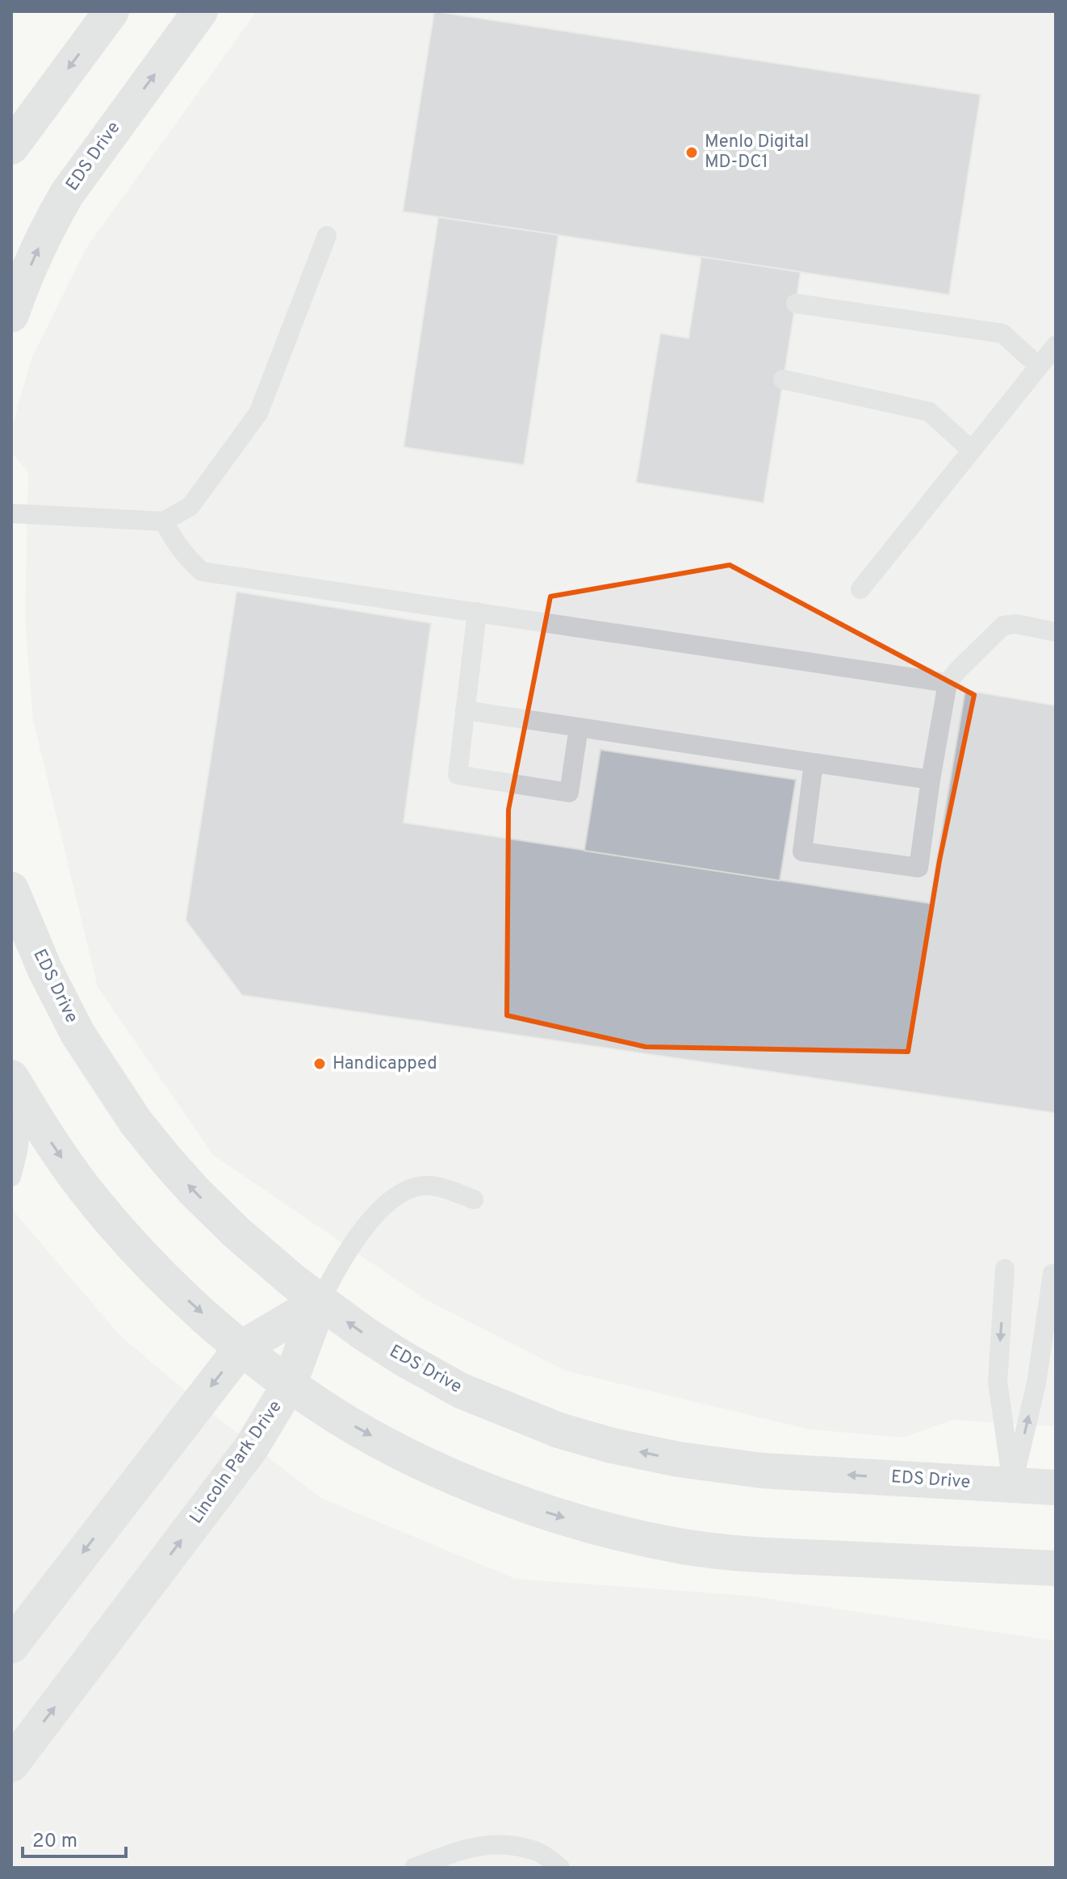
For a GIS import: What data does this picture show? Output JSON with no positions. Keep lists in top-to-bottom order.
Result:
{
  "streets": {
    "street": ["EDS Drive", "Lincoln Park Drive"]
  },
  "crossings": [
    ["EDS Drive", "Lincoln Park Drive"]
  ],
  "places": ["Menlo Digital MD-DC1", "Handicapped"],
  "scale_bar": "20 m"
}
